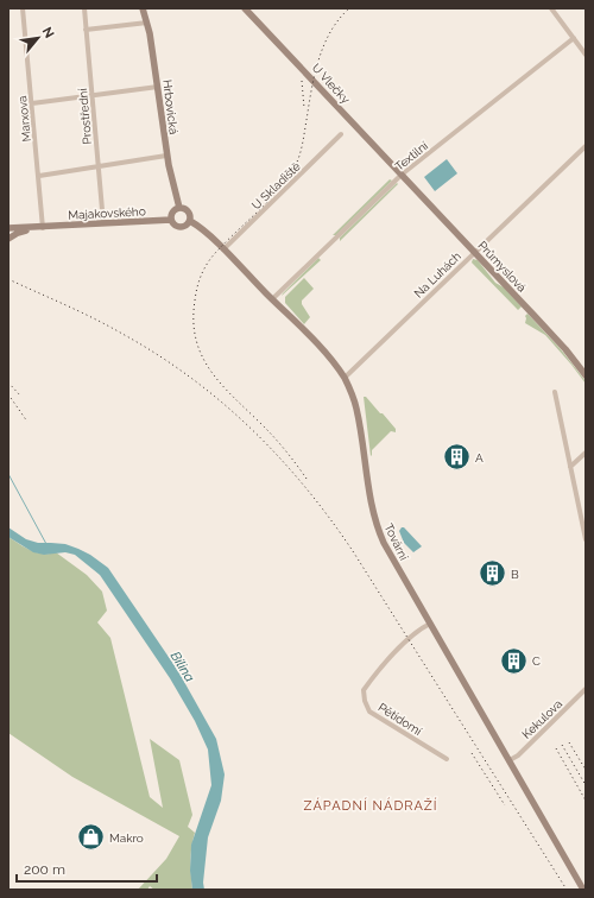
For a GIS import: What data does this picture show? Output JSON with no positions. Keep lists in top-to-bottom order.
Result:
{
  "streets": {
    "street": [
      "U Vlečky",
      "Hrbovická",
      "Prostřední",
      "Marxova",
      "Textilní",
      "U Skladiště",
      "Majakovského",
      "Průmyslová",
      "Na Luhách",
      "Tovární",
      "Pětidomí",
      "Kekulova"
    ]
  },
  "crossings": [
    ["U Vlečky", "Textilní"],
    ["U Vlečky", "Průmyslová"],
    ["Hrbovická", "Majakovského"],
    ["Hrbovická", "Tovární"],
    ["Prostřední", "Majakovského"],
    ["Marxova", "Majakovského"],
    ["Textilní", "Průmyslová"],
    ["Textilní", "Tovární"],
    ["U Skladiště", "Tovární"],
    ["Majakovského", "Tovární"],
    ["Průmyslová", "Na Luhách"],
    ["Na Luhách", "Tovární"],
    ["Tovární", "Pětidomí"],
    ["Tovární", "Kekulova"]
  ],
  "districts": ["ZÁPADNÍ NÁDRAŽÍ"],
  "water": ["Bílina"],
  "places": {
    "building": ["A", "B", "C"],
    "shop": ["Makro"]
  },
  "scale_bar": "200 m",
  "north": "top right"
}
